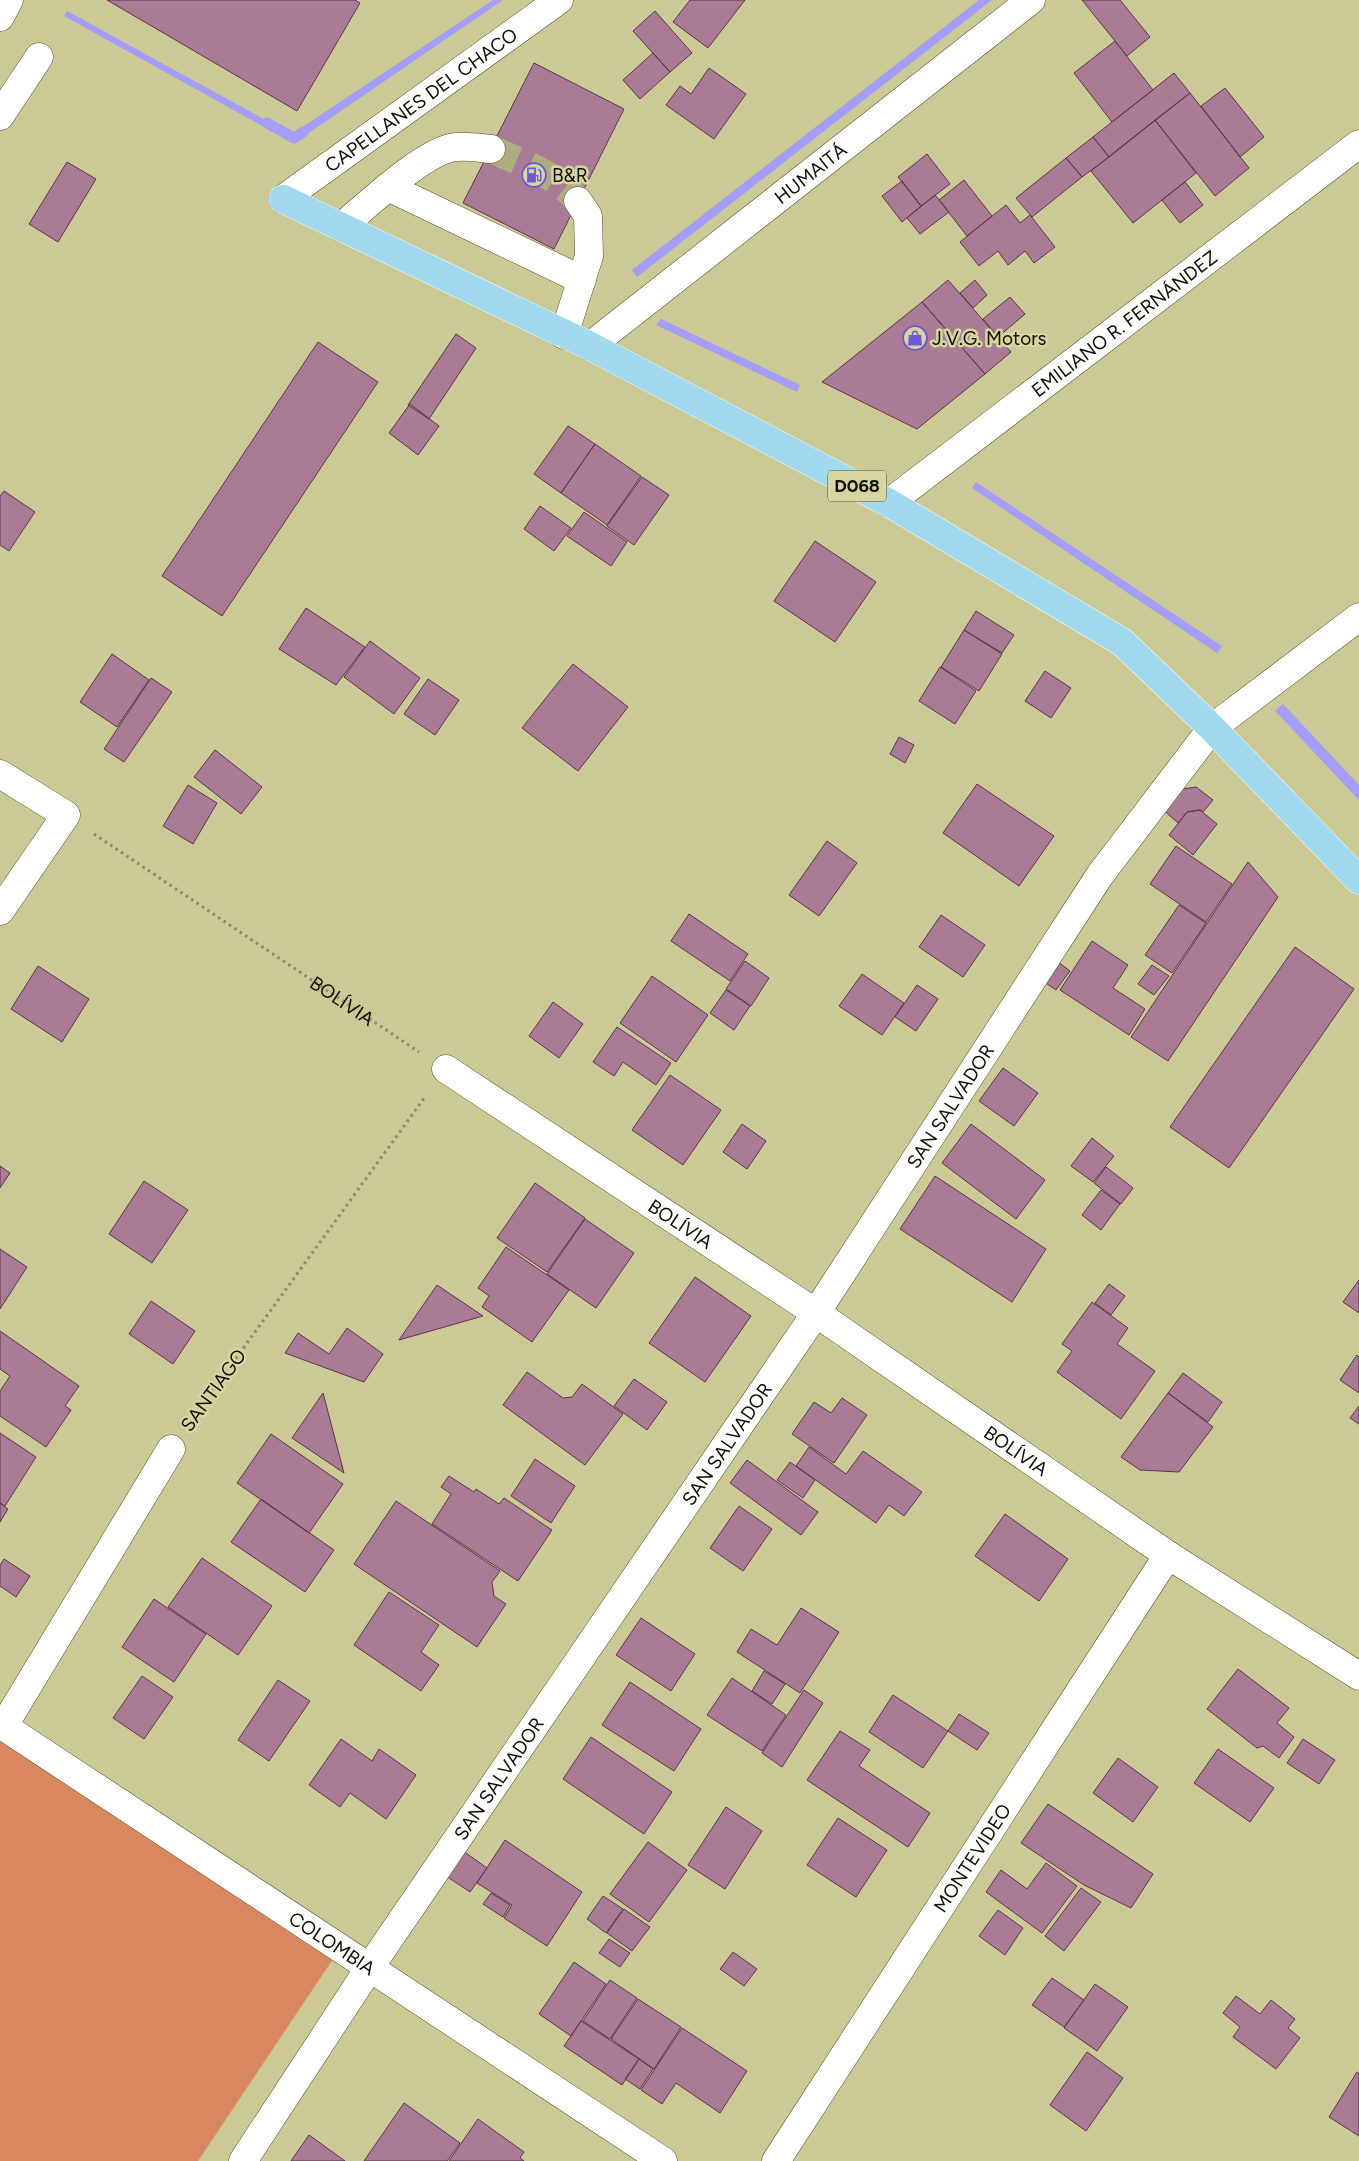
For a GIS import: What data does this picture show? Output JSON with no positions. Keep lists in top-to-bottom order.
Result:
{
  "streets": {
    "main road": ["D068"],
    "street": [
      "CAPELLANES DEL CHACO",
      "HUMAITÁ",
      "EMILIANO R. FERNÁNDEZ",
      "BOLÍVIA",
      "SAN SALVADOR",
      "SANTIAGO",
      "MONTEVIDEO",
      "COLOMBIA"
    ]
  },
  "crossings": [
    ["CAPELLANES DEL CHACO", "D068"],
    ["HUMAITÁ", "D068"],
    ["EMILIANO R. FERNÁNDEZ", "D068"],
    ["D068", "SAN SALVADOR"],
    ["BOLÍVIA", "SAN SALVADOR"],
    ["BOLÍVIA", "SANTIAGO"],
    ["BOLÍVIA", "MONTEVIDEO"],
    ["SAN SALVADOR", "COLOMBIA"],
    ["SANTIAGO", "COLOMBIA"]
  ],
  "places": {
    "fuel station": ["B&R"],
    "shop": ["J.V.G. Motors"]
  }
}
